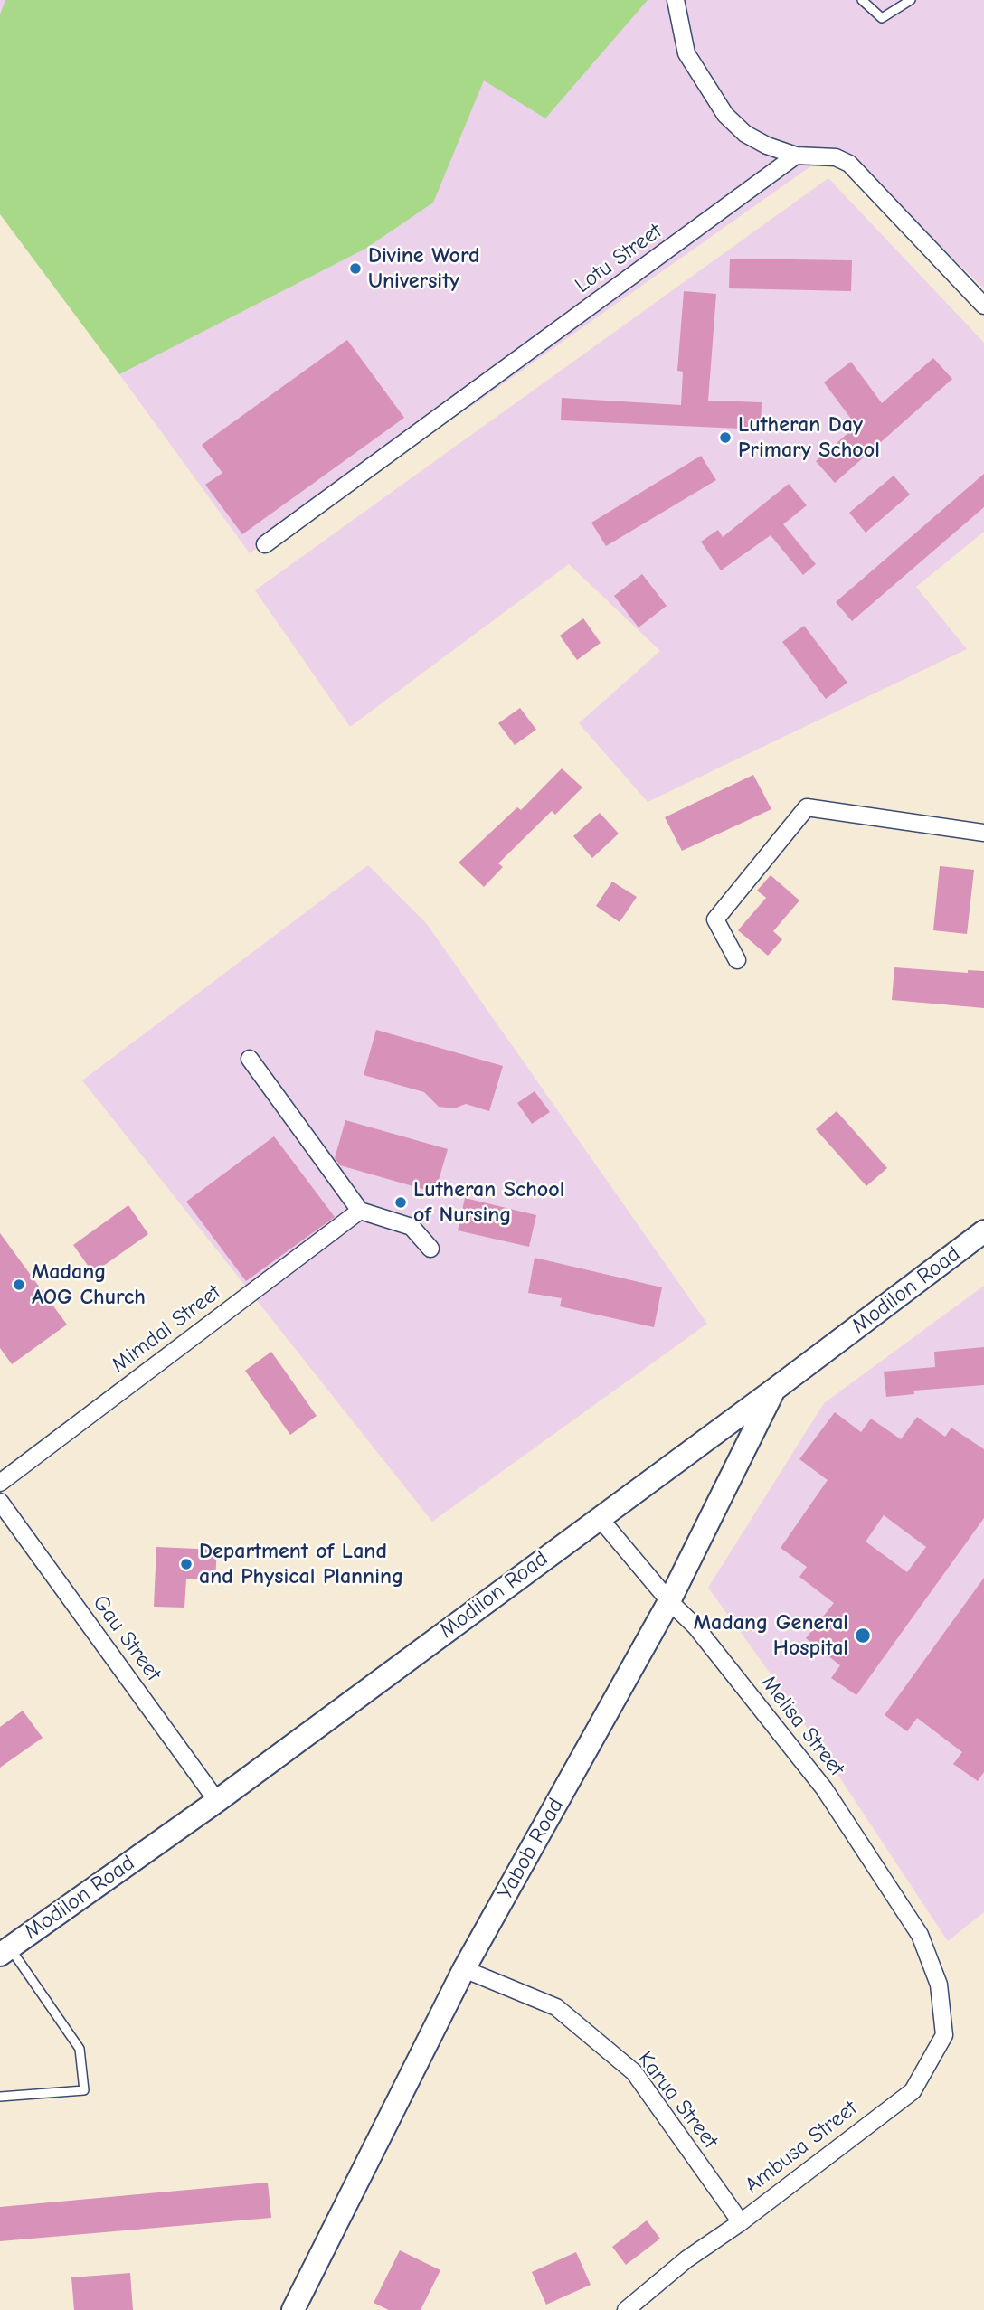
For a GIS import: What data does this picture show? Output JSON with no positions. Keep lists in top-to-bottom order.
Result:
{
  "streets": {
    "main road": ["Modilon Road", "Yabob Road"],
    "street": [
      "Lotu Street",
      "Mimdal Street",
      "Gau Street",
      "Melisa Street",
      "Karua Street",
      "Ambusa Street"
    ]
  },
  "crossings": [
    ["Modilon Road", "Gau Street"],
    ["Modilon Road", "Melisa Street"],
    ["Modilon Road", "Yabob Road"],
    ["Melisa Street", "Yabob Road"],
    ["Melisa Street", "Ambusa Street"],
    ["Yabob Road", "Karua Street"],
    ["Karua Street", "Ambusa Street"]
  ],
  "places": [
    "Divine Word University",
    "Lutheran Day Primary School",
    "Lutheran School of Nursing",
    "Madang AOG Church",
    "Department of Land and Physical Planning",
    "Madang General Hospital"
  ]
}
